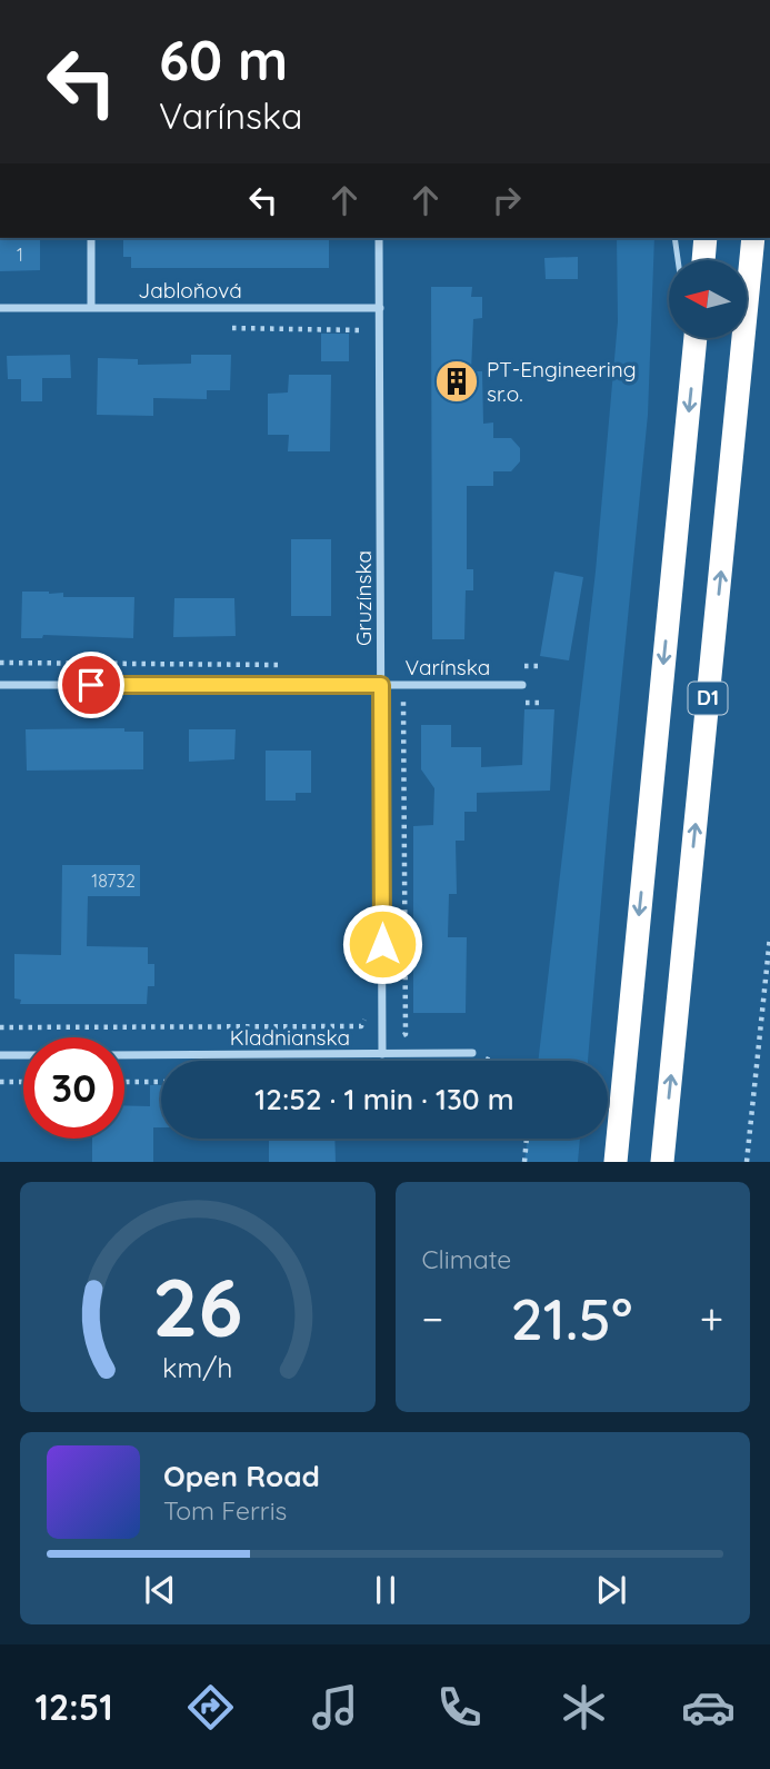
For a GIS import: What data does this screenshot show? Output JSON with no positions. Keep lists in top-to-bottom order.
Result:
{
  "streets": {
    "highway": ["D1"],
    "street": [
      "Jabloňová",
      "Gruzínska",
      "Varínska",
      "Kladnianska"
    ]
  },
  "crossings": [
    ["Jabloňová", "Gruzínska"],
    ["Gruzínska", "Varínska"],
    ["Gruzínska", "Kladnianska"]
  ],
  "places": {
    "building": ["PT-Engineering sr.o."]
  },
  "house_numbers": ["1", "18732"],
  "north": "left",
  "page": {
    "turn": ["60 m", "Varínska"],
    "limit": "30",
    "trip": "12:52 · 1 min · 130 m",
    "tile": "Climate",
    "heat": ["−", "21.5°", "+"],
    "song": ["Open Road", "Tom Ferris"],
    "tabs": "12:51",
    "gauge": ["26", "km/h"]
  }
}
